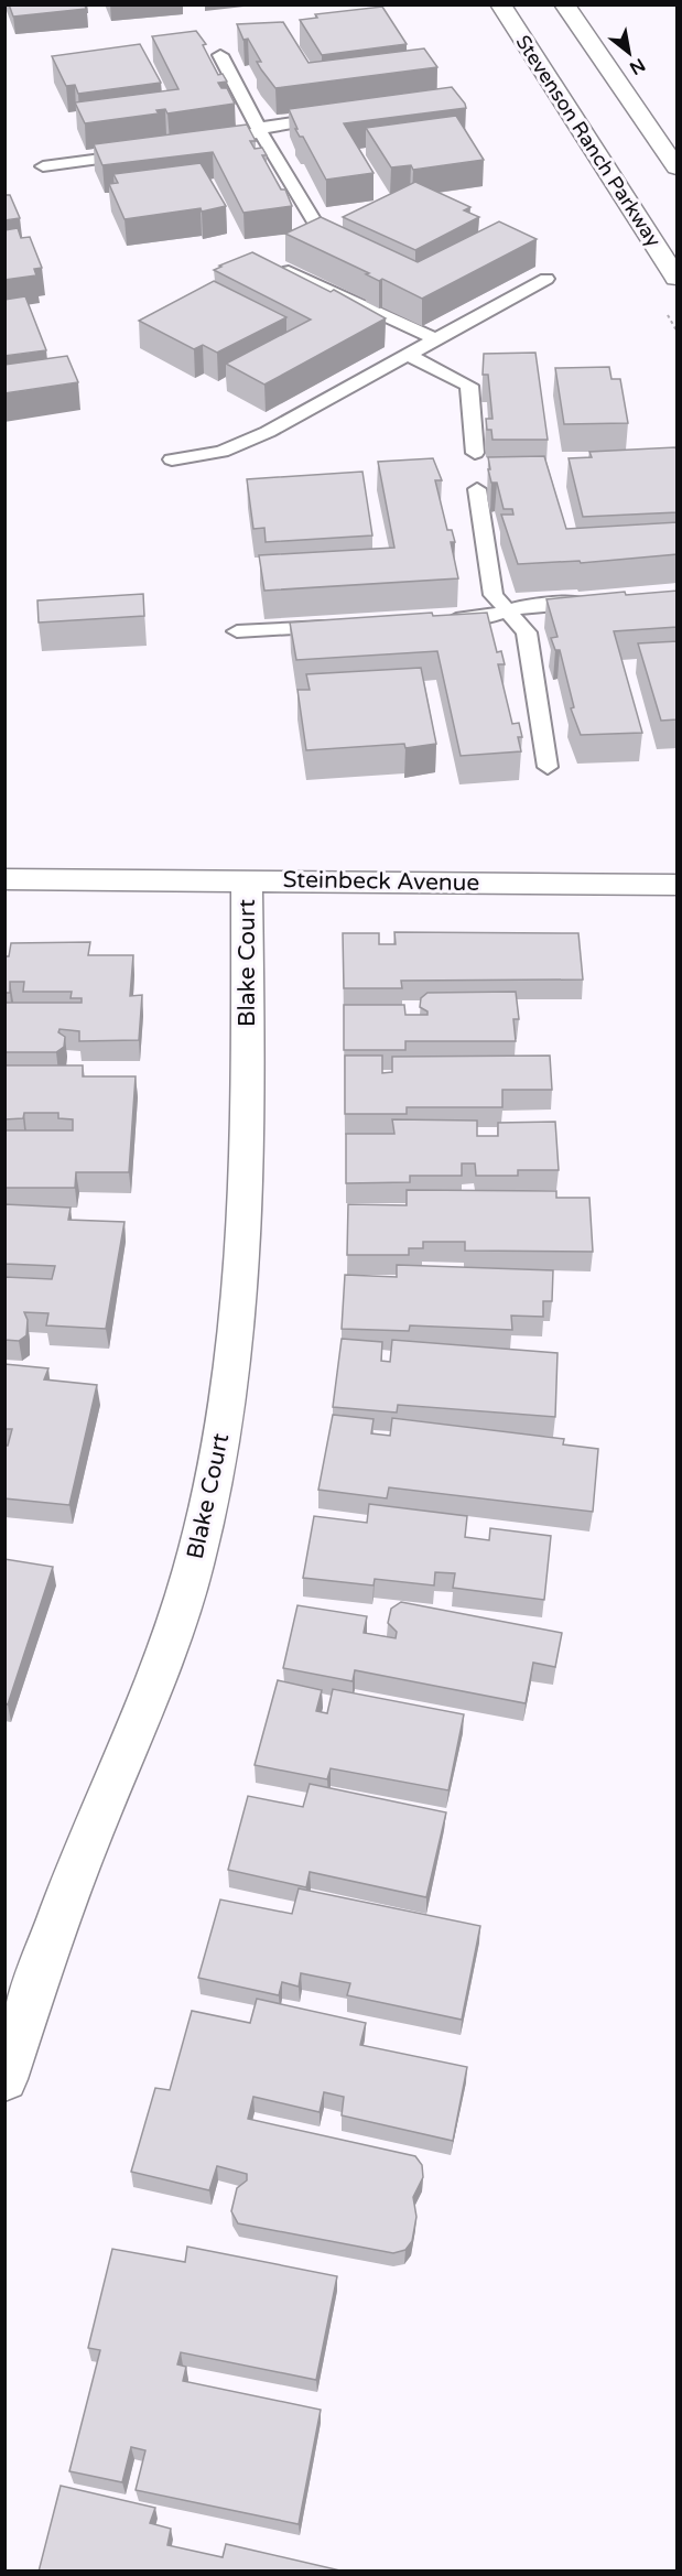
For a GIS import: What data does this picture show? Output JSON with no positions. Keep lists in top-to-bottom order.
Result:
{
  "streets": {
    "street": ["Stevenson Ranch Parkway", "Steinbeck Avenue", "Blake Court"]
  },
  "crossings": [
    ["Steinbeck Avenue", "Blake Court"]
  ],
  "north": "bottom right"
}
